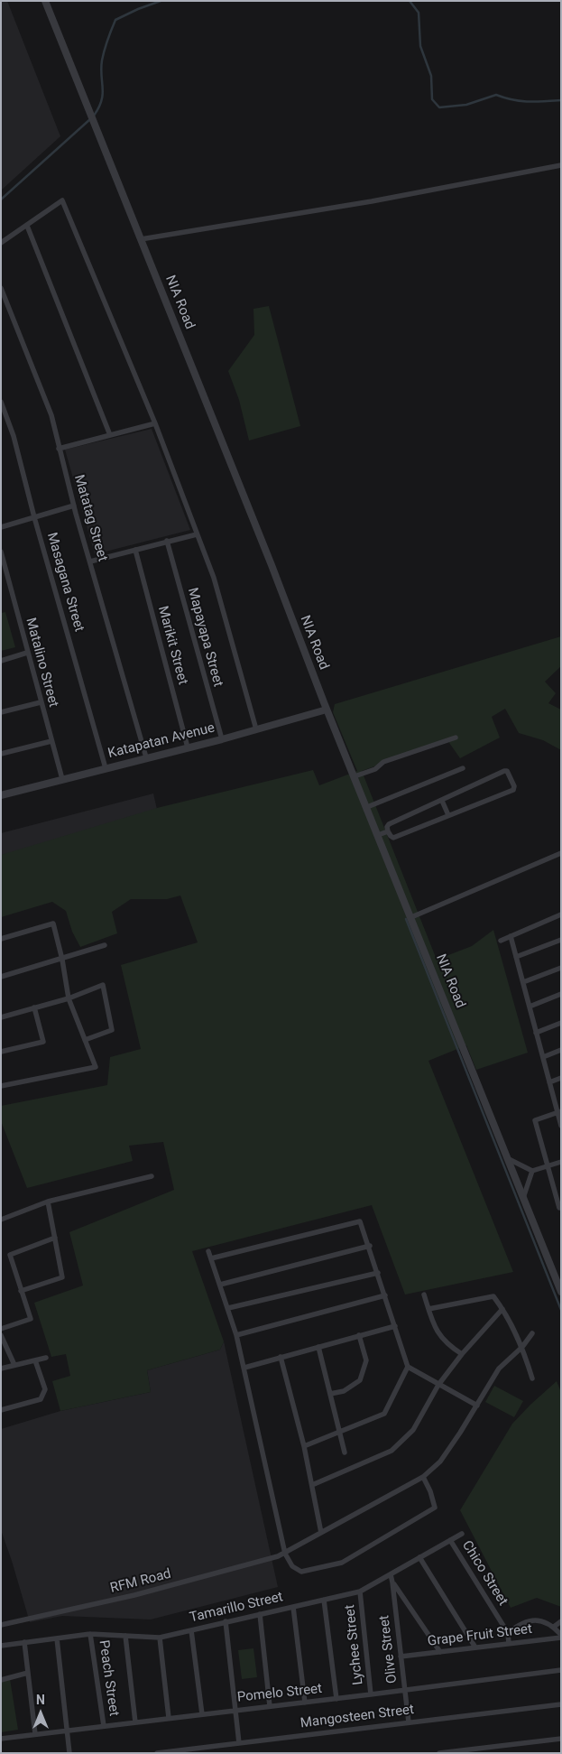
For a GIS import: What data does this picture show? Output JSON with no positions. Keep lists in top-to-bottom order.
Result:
{
  "streets": {
    "street": [
      "NIA Road",
      "Matatag Street",
      "Masagana Street",
      "Mapayapa Street",
      "Marikit Street",
      "Matalino Street",
      "Katapatan Avenue",
      "Chico Street",
      "RFM Road",
      "Tamarillo Street",
      "Grape Fruit Street",
      "Lychee Street",
      "Olive Street",
      "Peach Street",
      "Pomelo Street",
      "Mangosteen Street"
    ]
  },
  "crossings": [
    ["NIA Road", "Katapatan Avenue"],
    ["Matatag Street", "Katapatan Avenue"],
    ["Masagana Street", "Katapatan Avenue"],
    ["Mapayapa Street", "Katapatan Avenue"],
    ["Marikit Street", "Katapatan Avenue"],
    ["Matalino Street", "Katapatan Avenue"],
    ["Chico Street", "Tamarillo Street"],
    ["Chico Street", "Grape Fruit Street"],
    ["Tamarillo Street", "Lychee Street"],
    ["Tamarillo Street", "Olive Street"],
    ["Tamarillo Street", "Peach Street"],
    ["Grape Fruit Street", "Olive Street"],
    ["Lychee Street", "Pomelo Street"],
    ["Olive Street", "Pomelo Street"],
    ["Olive Street", "Mangosteen Street"],
    ["Peach Street", "Pomelo Street"]
  ],
  "north": "top"
}
